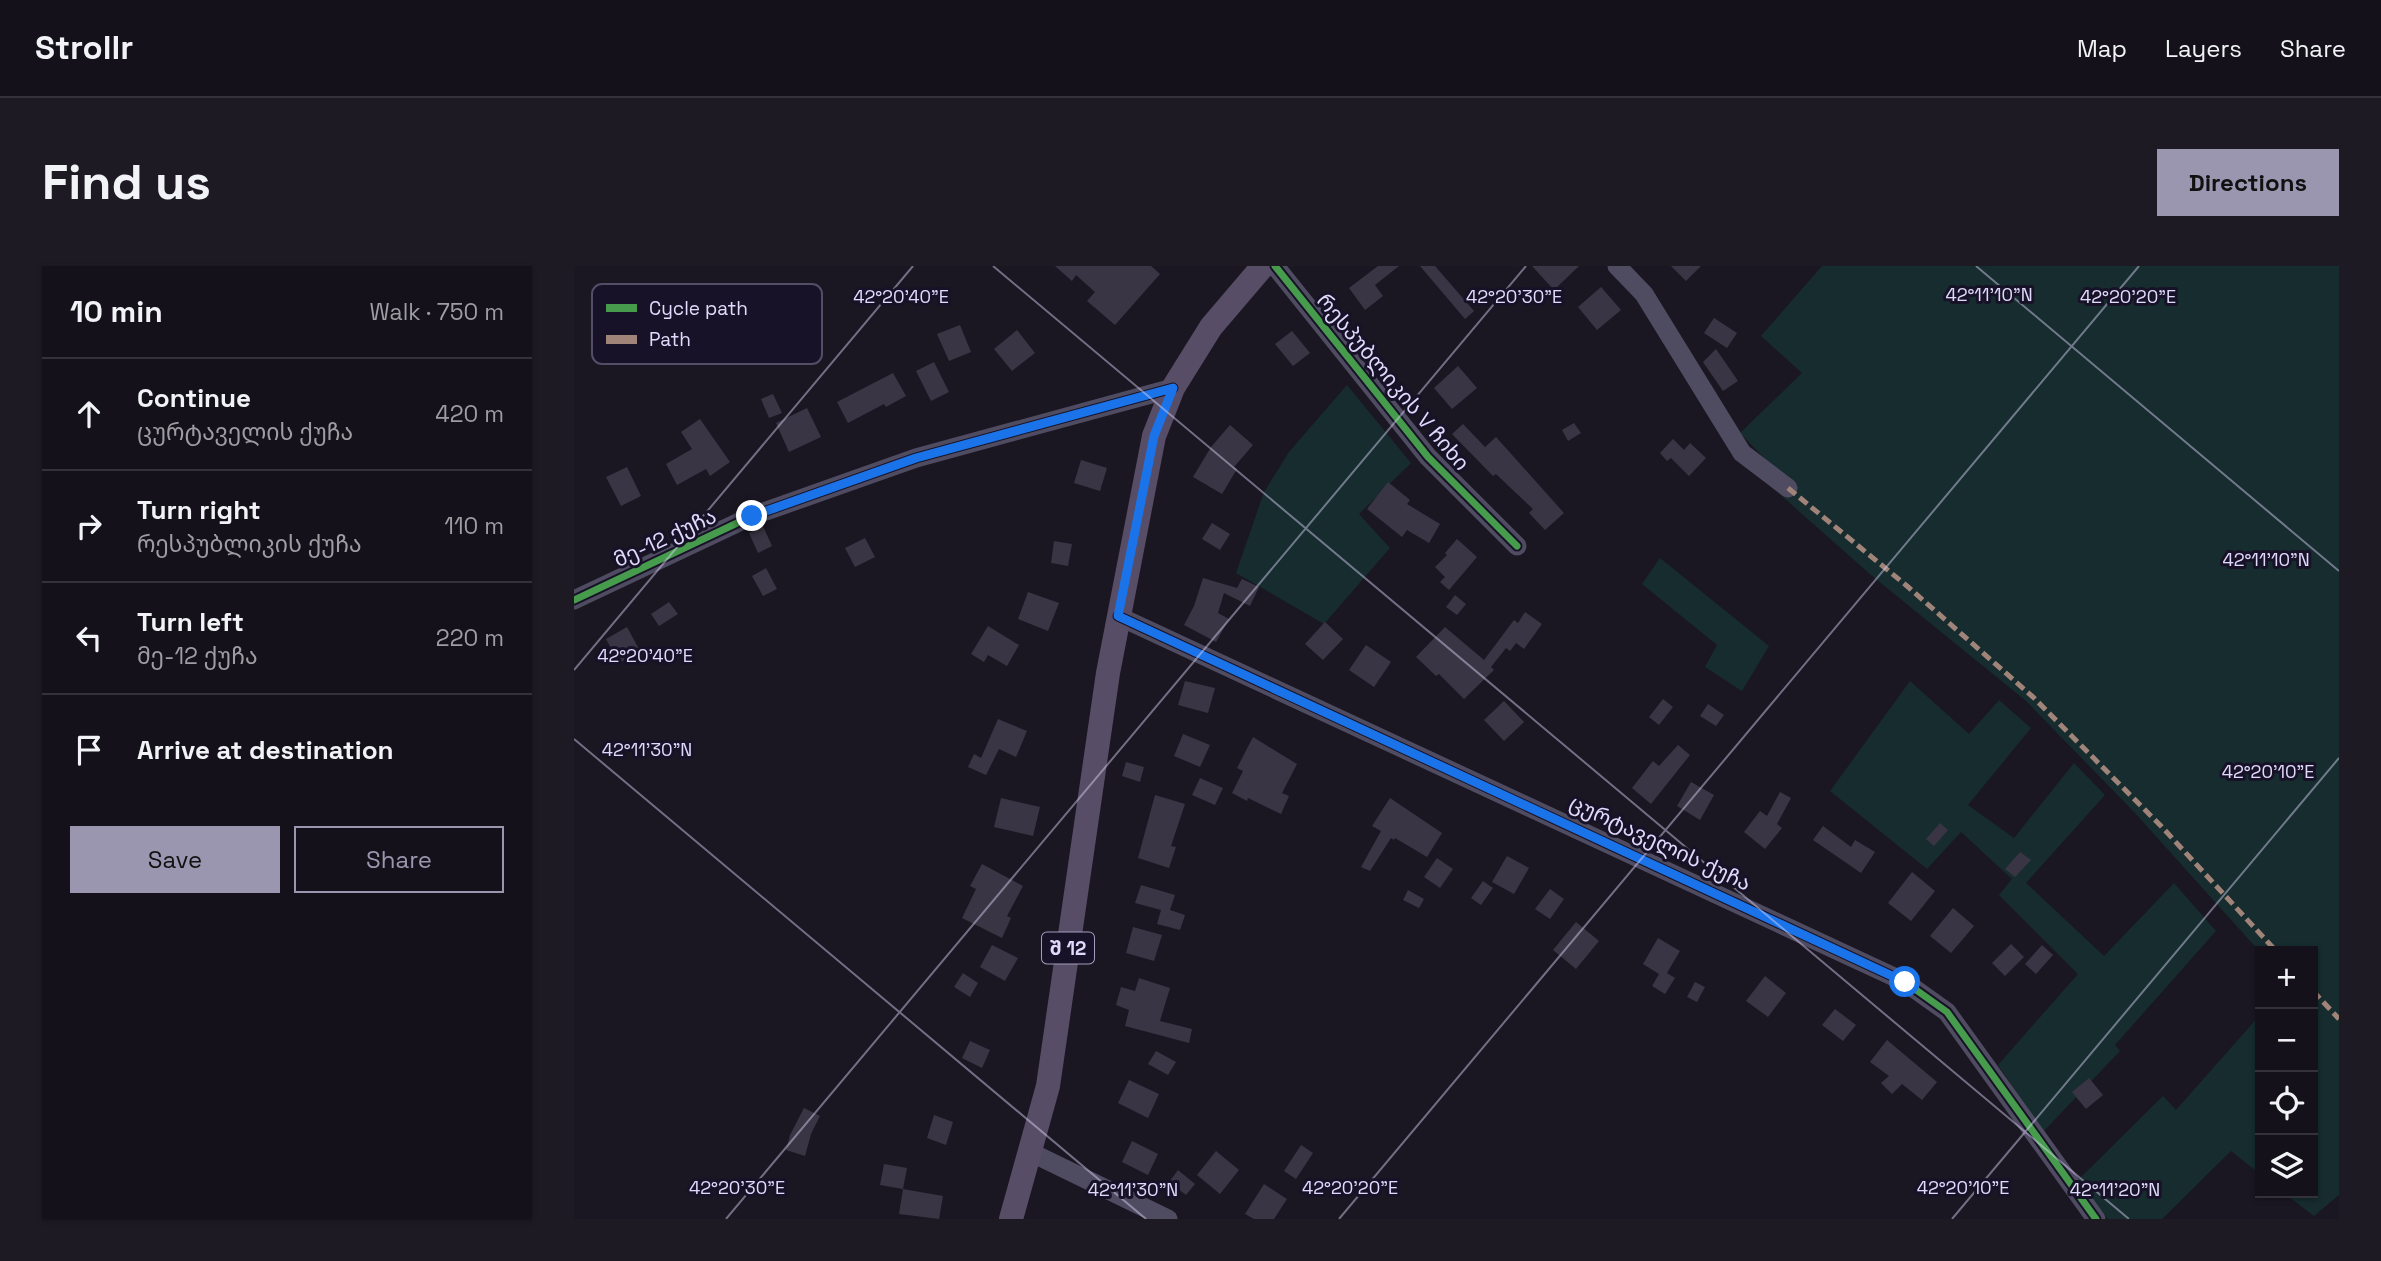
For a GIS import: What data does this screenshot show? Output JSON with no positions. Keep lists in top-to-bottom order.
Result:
{
  "streets": {
    "main road": ["შ 12"],
    "street": ["რესპუბლიკის V ჩიხი", "მე-12 ქუჩა", "ცურტაველის ქუჩა"]
  },
  "crossings": [
    ["მე-12 ქუჩა", "შ 12"],
    ["ცურტაველის ქუჩა", "შ 12"]
  ],
  "legend": ["Cycle path", "Path"],
  "page": {
    "header": "Strollr",
    "nav": ["Map", "Layers", "Share"],
    "buttons": [
      "Directions",
      ["Save", "Share"]
    ],
    "title": "Find us",
    "heading": ["10 min", "Walk · 750 m"],
    "list": [
      ["Continue", "ცურტაველის ქუჩა", "420 m"],
      ["Turn right", "რესპუბლიკის ქუჩა", "110 m"],
      ["Turn left", "მე-12 ქუჩა", "220 m"],
      "Arrive at destination"
    ],
    "map_buttons": ["+", "−"]
  },
  "coordinates": [
    "42°11'10\"N",
    "42°20'40\"E",
    "42°20'30\"E",
    "42°20'20\"E",
    "42°11'30\"N",
    "42°20'10\"E",
    "42°11'20\"N"
  ]
}
